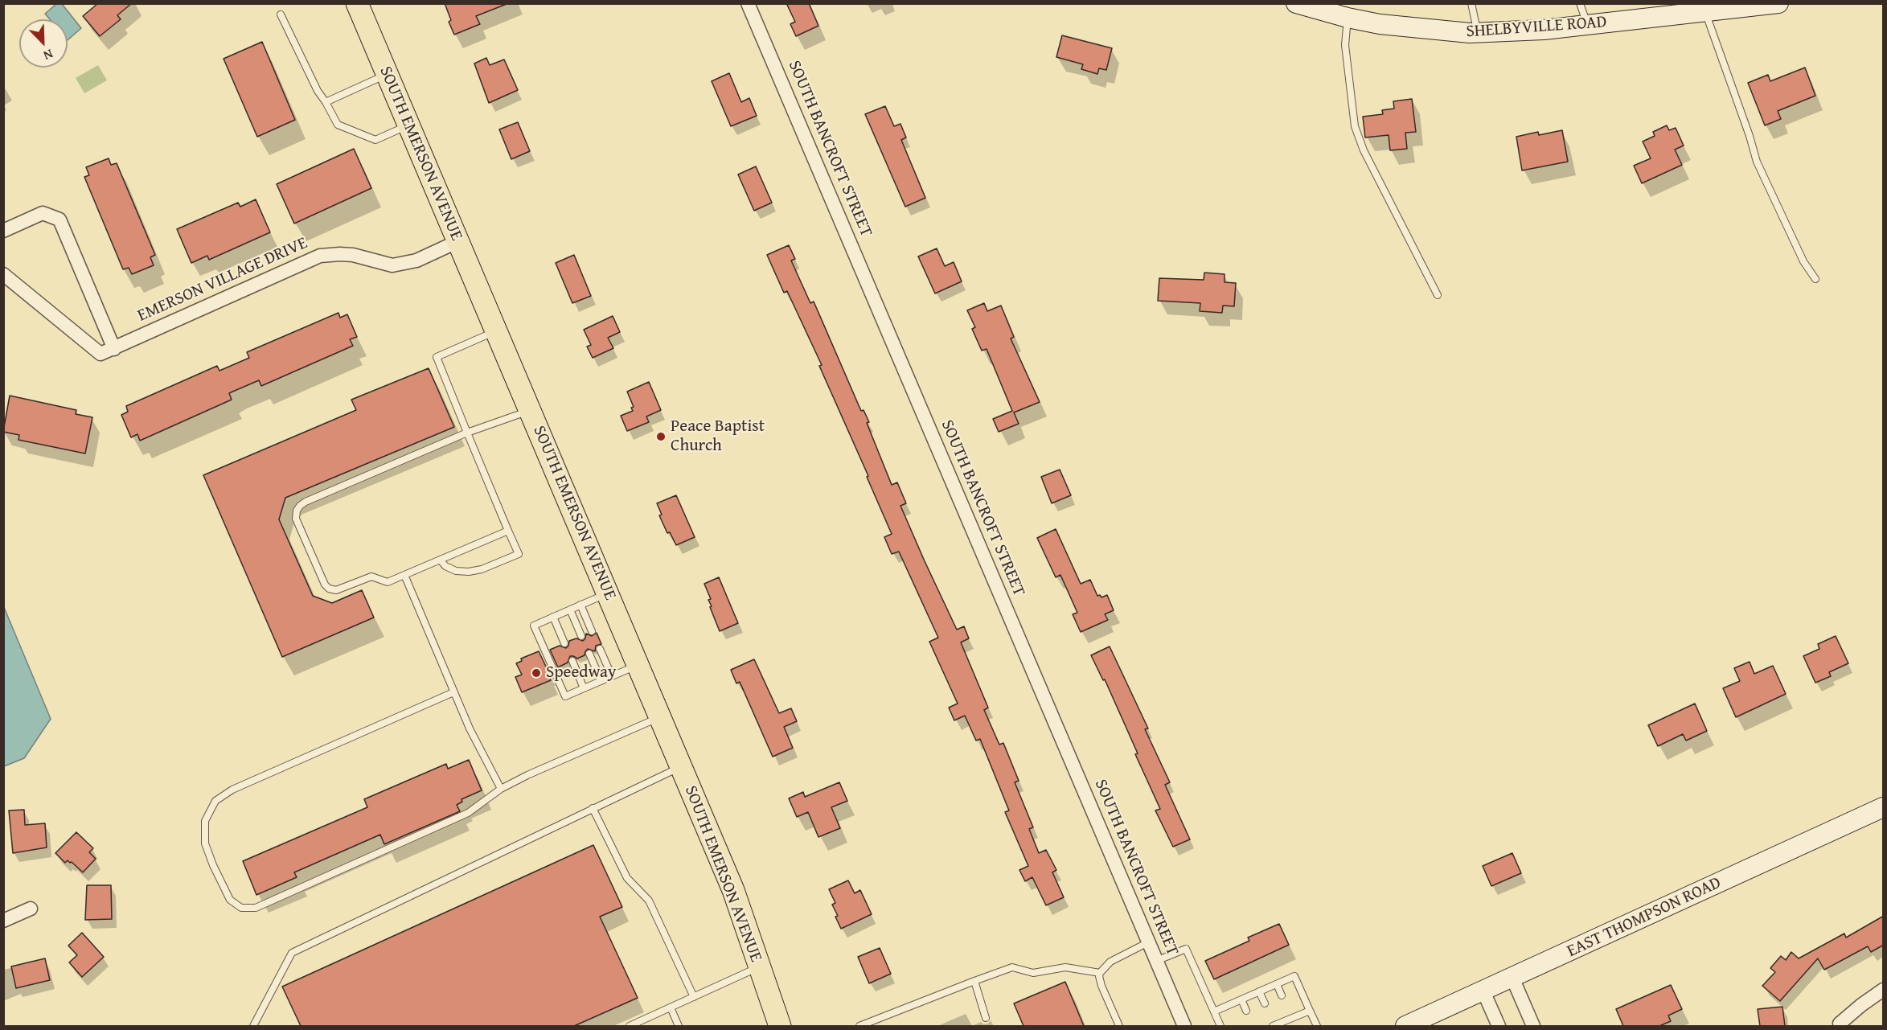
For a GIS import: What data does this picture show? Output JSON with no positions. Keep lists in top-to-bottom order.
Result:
{
  "streets": {
    "main road": ["SHELBYVILLE ROAD", "SOUTH EMERSON AVENUE", "EAST THOMPSON ROAD"],
    "street": ["SOUTH BANCROFT STREET", "EMERSON VILLAGE DRIVE"]
  },
  "crossings": [
    ["SOUTH EMERSON AVENUE", "EMERSON VILLAGE DRIVE"]
  ],
  "places": ["Peace Baptist Church", "Speedway"],
  "north": "bottom right"
}
